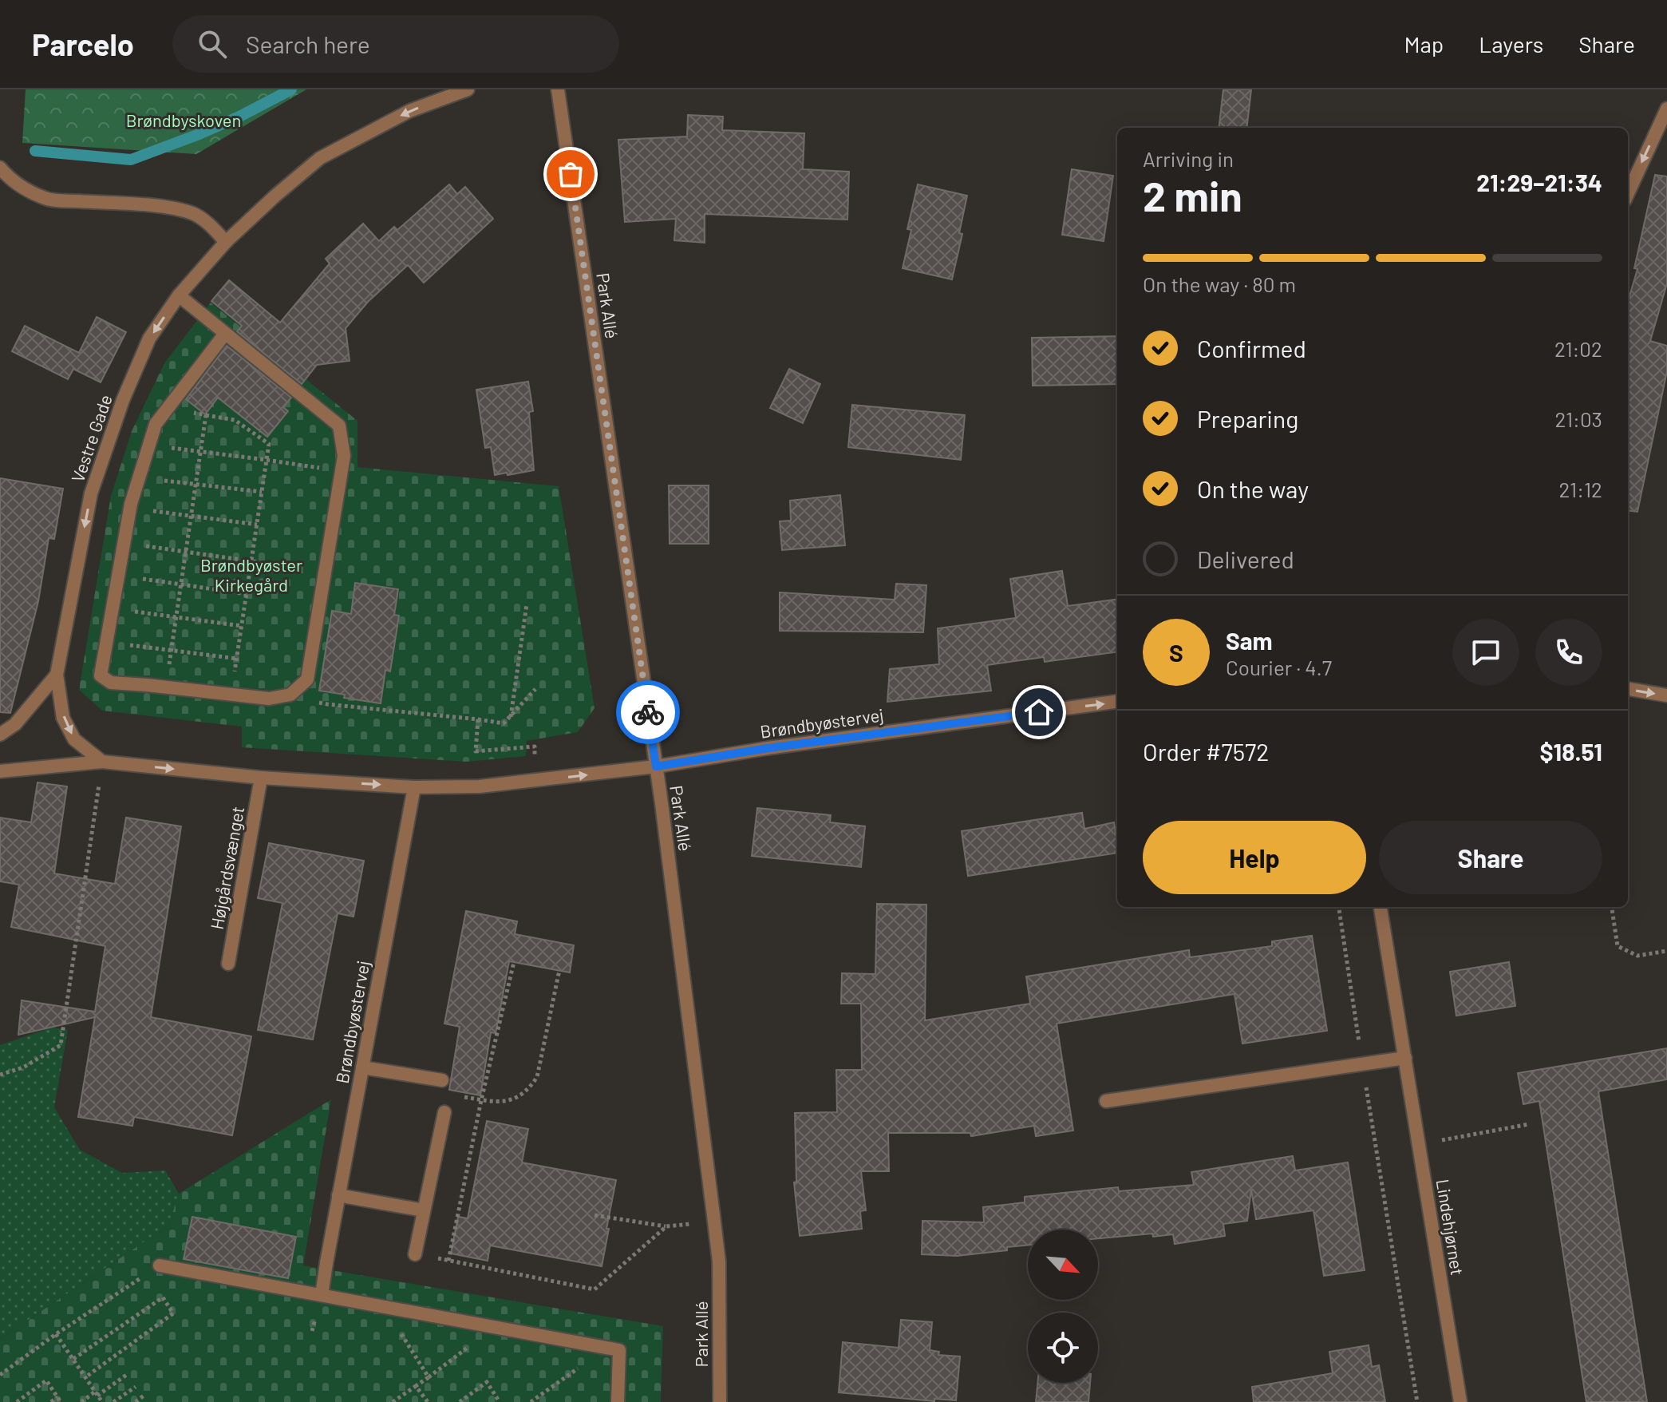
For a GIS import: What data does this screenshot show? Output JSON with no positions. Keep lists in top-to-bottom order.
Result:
{
  "streets": {
    "street": [
      "Park Allé",
      "Vestre Gade",
      "Brøndbyøstervej",
      "Højgårdsvænget",
      "Lindehjørnet"
    ]
  },
  "crossings": [
    ["Park Allé", "Brøndbyøstervej"],
    ["Vestre Gade", "Brøndbyøstervej"],
    ["Brøndbyøstervej", "Højgårdsvænget"]
  ],
  "one_way": ["Brøndbyøstervej"],
  "parks": ["Brøndbyskoven", "Brøndbyøster Kirkegård"],
  "north": "bottom right",
  "page": {
    "header": "Parcelo",
    "search": "Search here",
    "nav": ["Map", "Layers", "Share"],
    "heading": ["2 min", "Arriving in", "21:29–21:34"],
    "panel": [
      "Sam",
      "Courier · 4.7",
      "Order #7572",
      "$18.51"
    ],
    "bar": "On the way · 80 m",
    "list": [
      ["Confirmed", "21:02"],
      ["Preparing", "21:03"],
      ["On the way", "21:12"],
      "Delivered"
    ],
    "round": "S",
    "buttons": ["Help", "Share"]
  }
}
